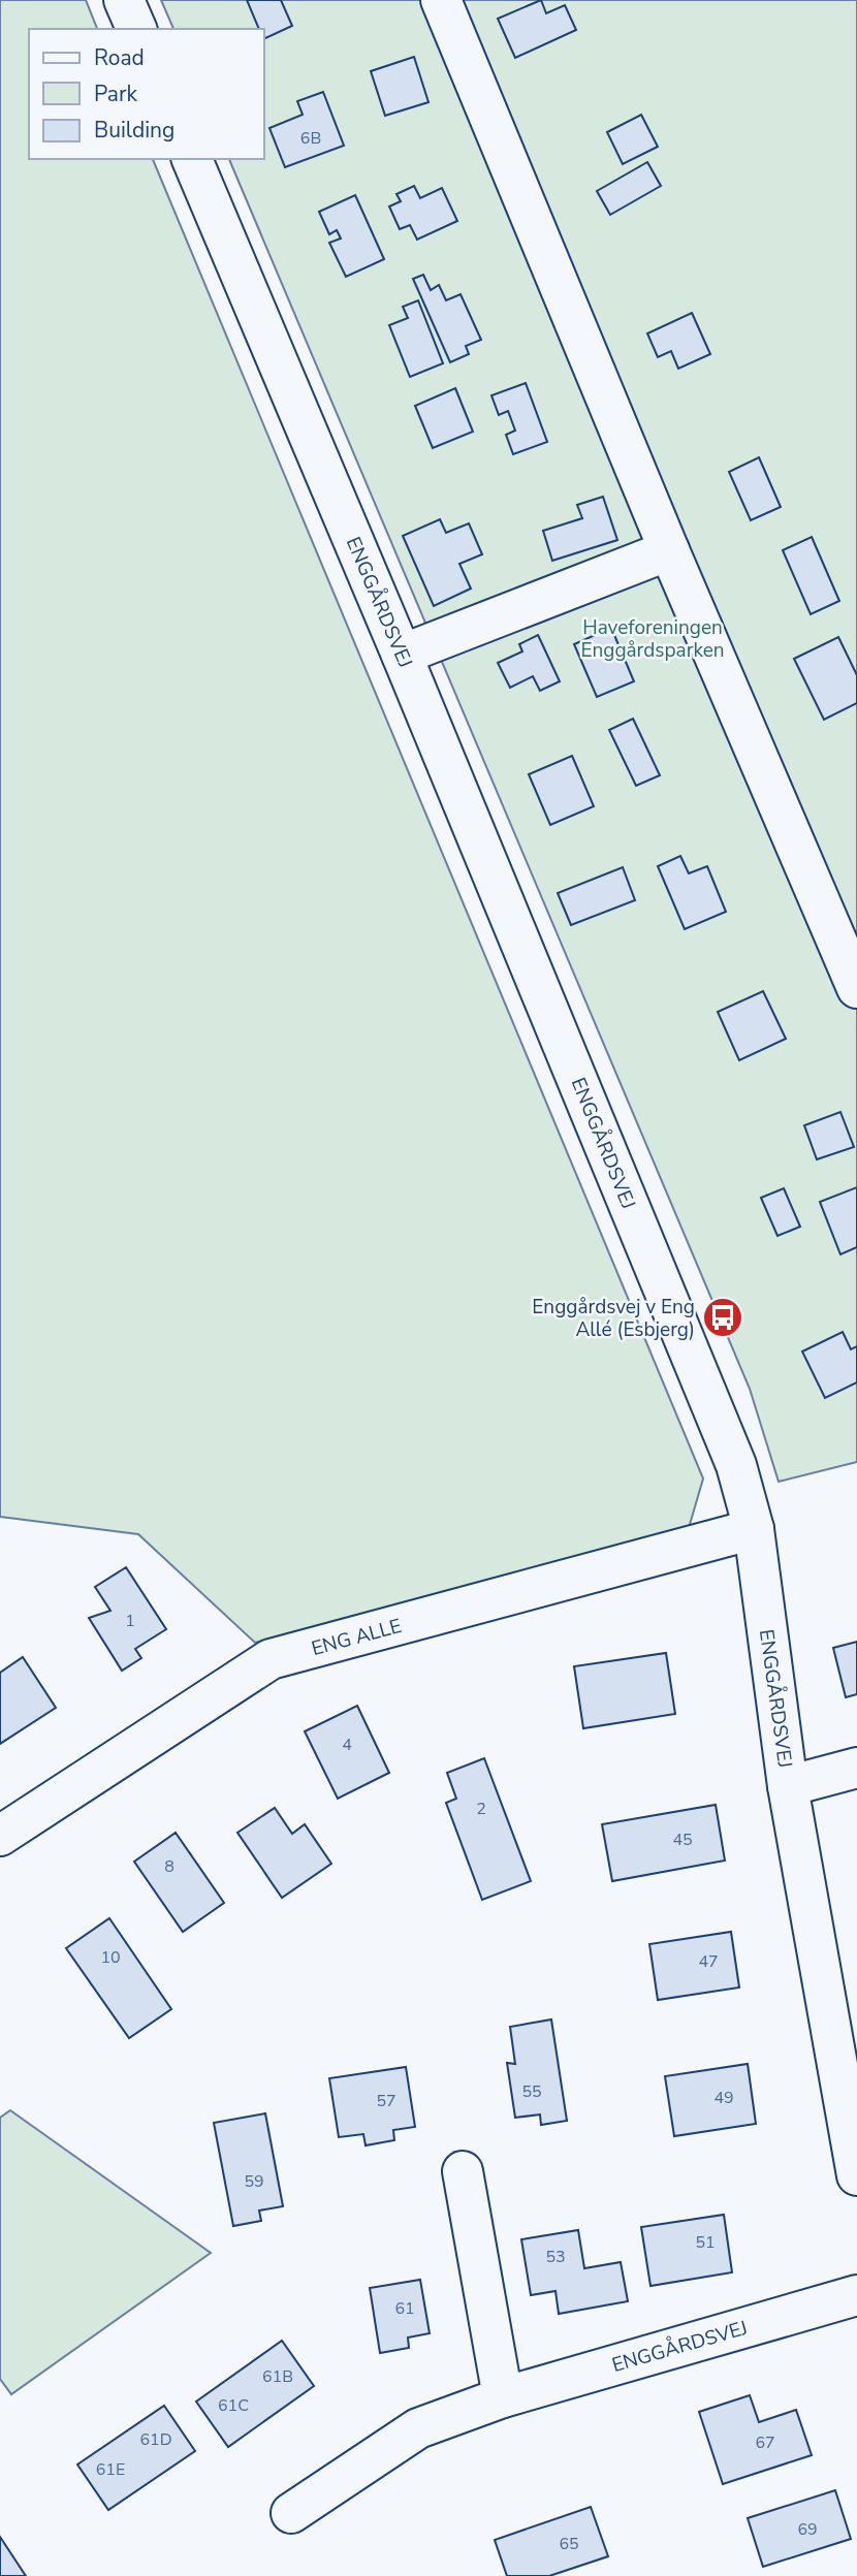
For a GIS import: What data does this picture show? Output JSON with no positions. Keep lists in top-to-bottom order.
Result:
{
  "streets": {
    "street": ["ENGGÅRDSVEJ", "ENG ALLE"]
  },
  "crossings": [
    ["ENGGÅRDSVEJ", "ENG ALLE"]
  ],
  "parks": ["Haveforeningen Enggårdsparken"],
  "places": {
    "bus stop": ["Enggårdsvej v Eng Allé (Esbjerg)"]
  },
  "house_numbers": [
    "6B",
    "1",
    "4",
    "2",
    "45",
    "8",
    "10",
    "47",
    "55",
    "49",
    "57",
    "59",
    "51",
    "53",
    "61",
    "61B",
    "61C",
    "61D",
    "67",
    "61E",
    "69",
    "65"
  ],
  "legend": ["Road", "Park", "Building"]
}
